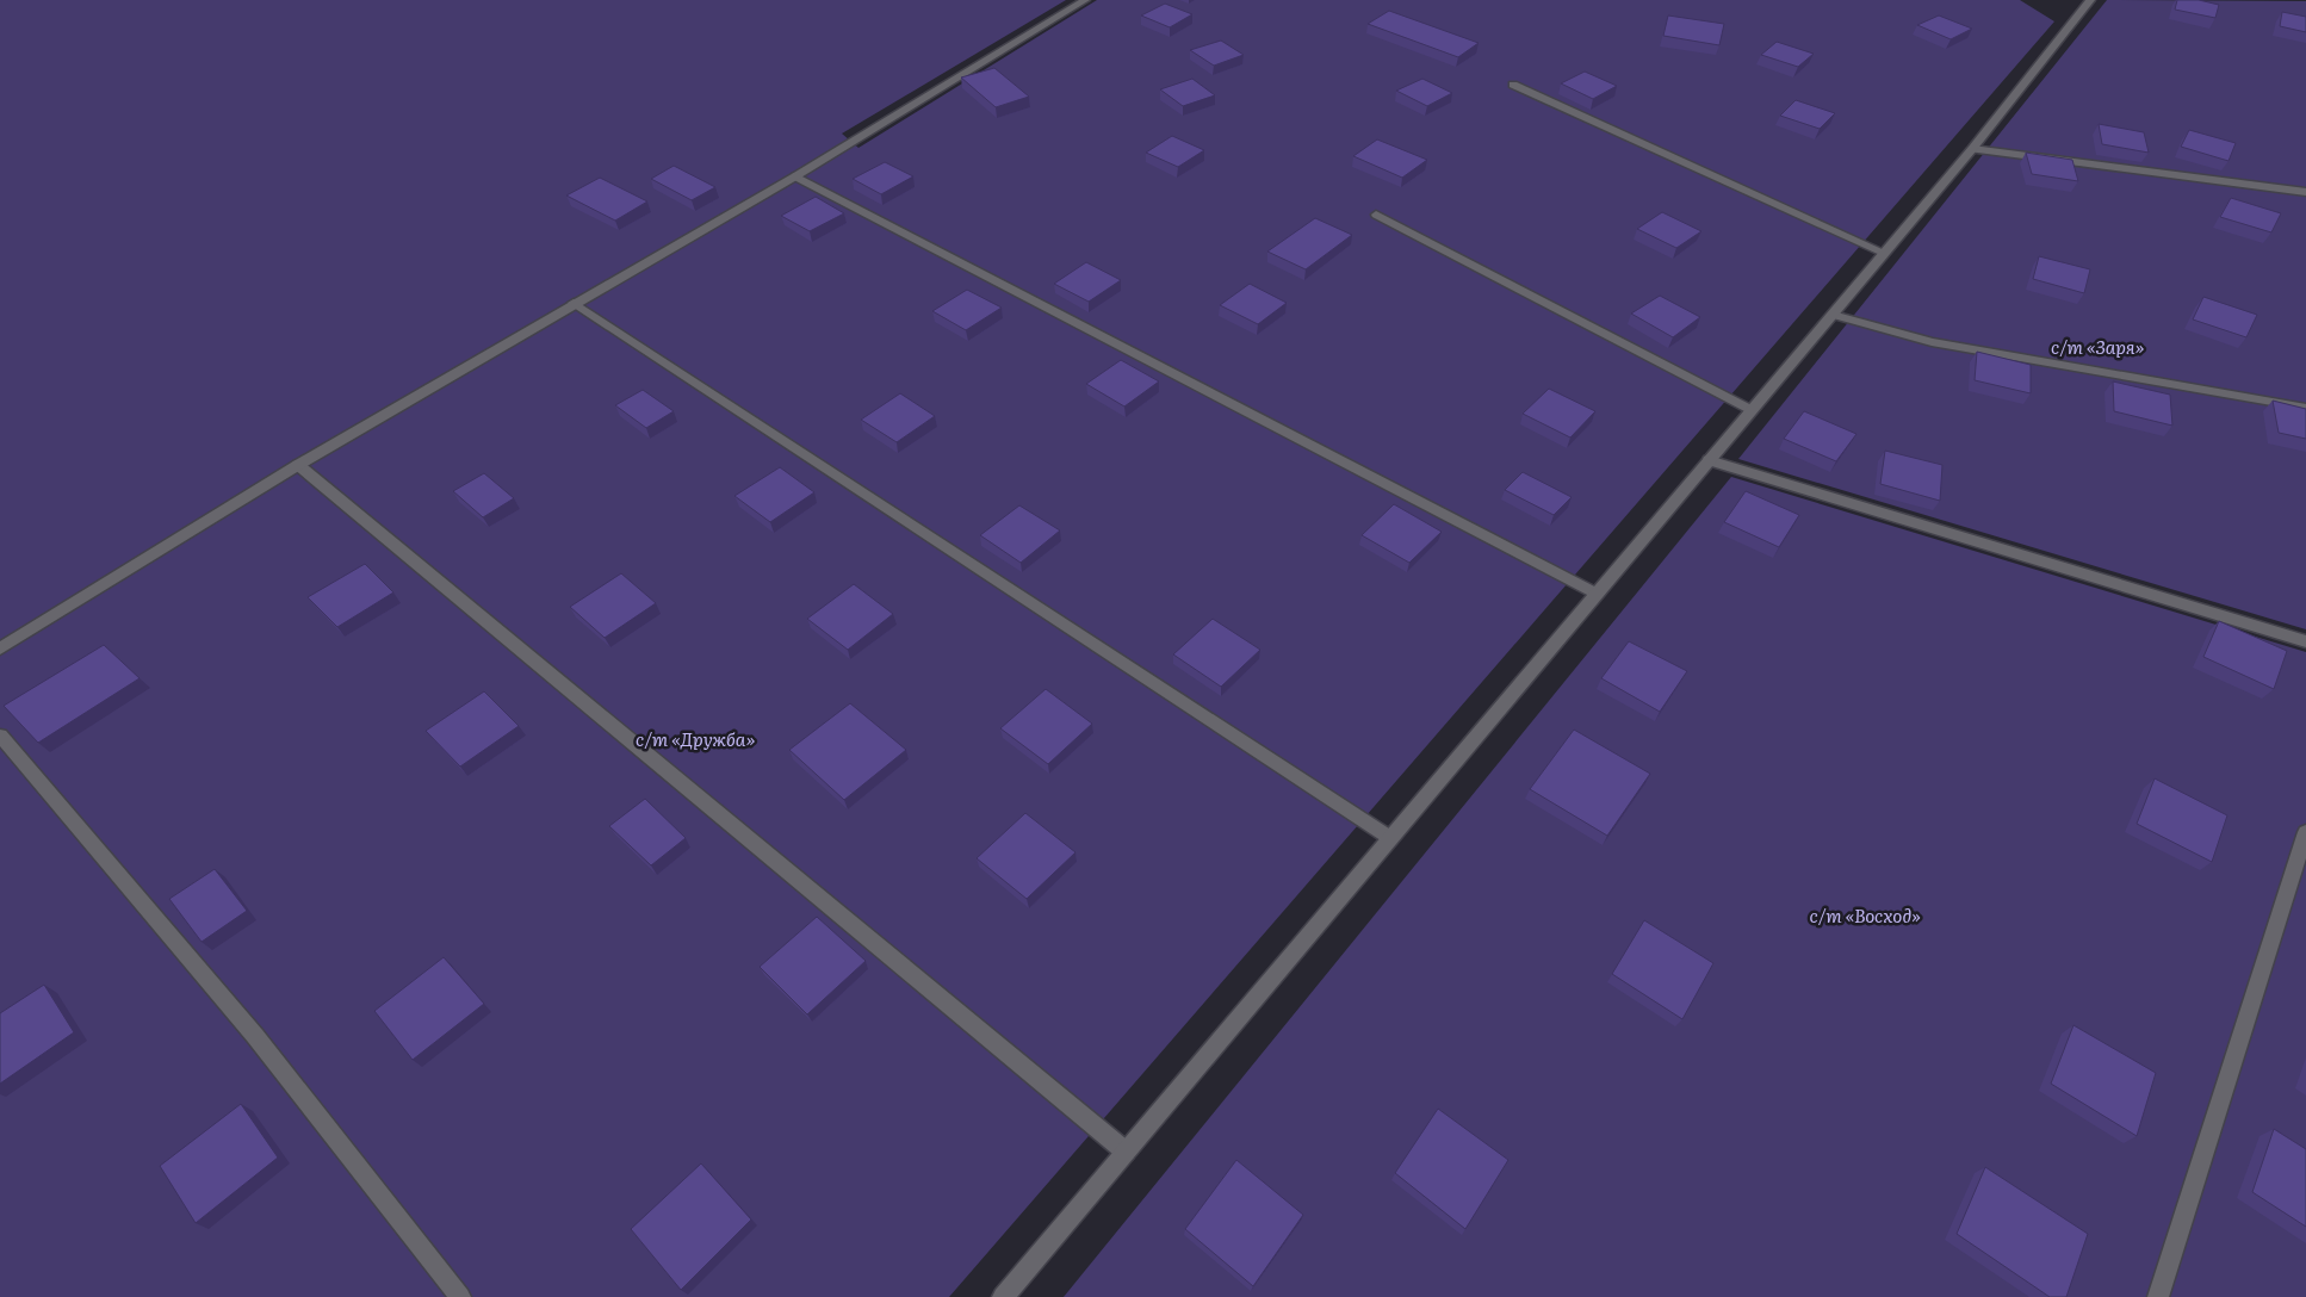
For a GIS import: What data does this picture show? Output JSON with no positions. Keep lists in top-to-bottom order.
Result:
{
  "parks": ["с/т «Заря»", "с/т «Дружба»", "с/т «Восход»"]
}
